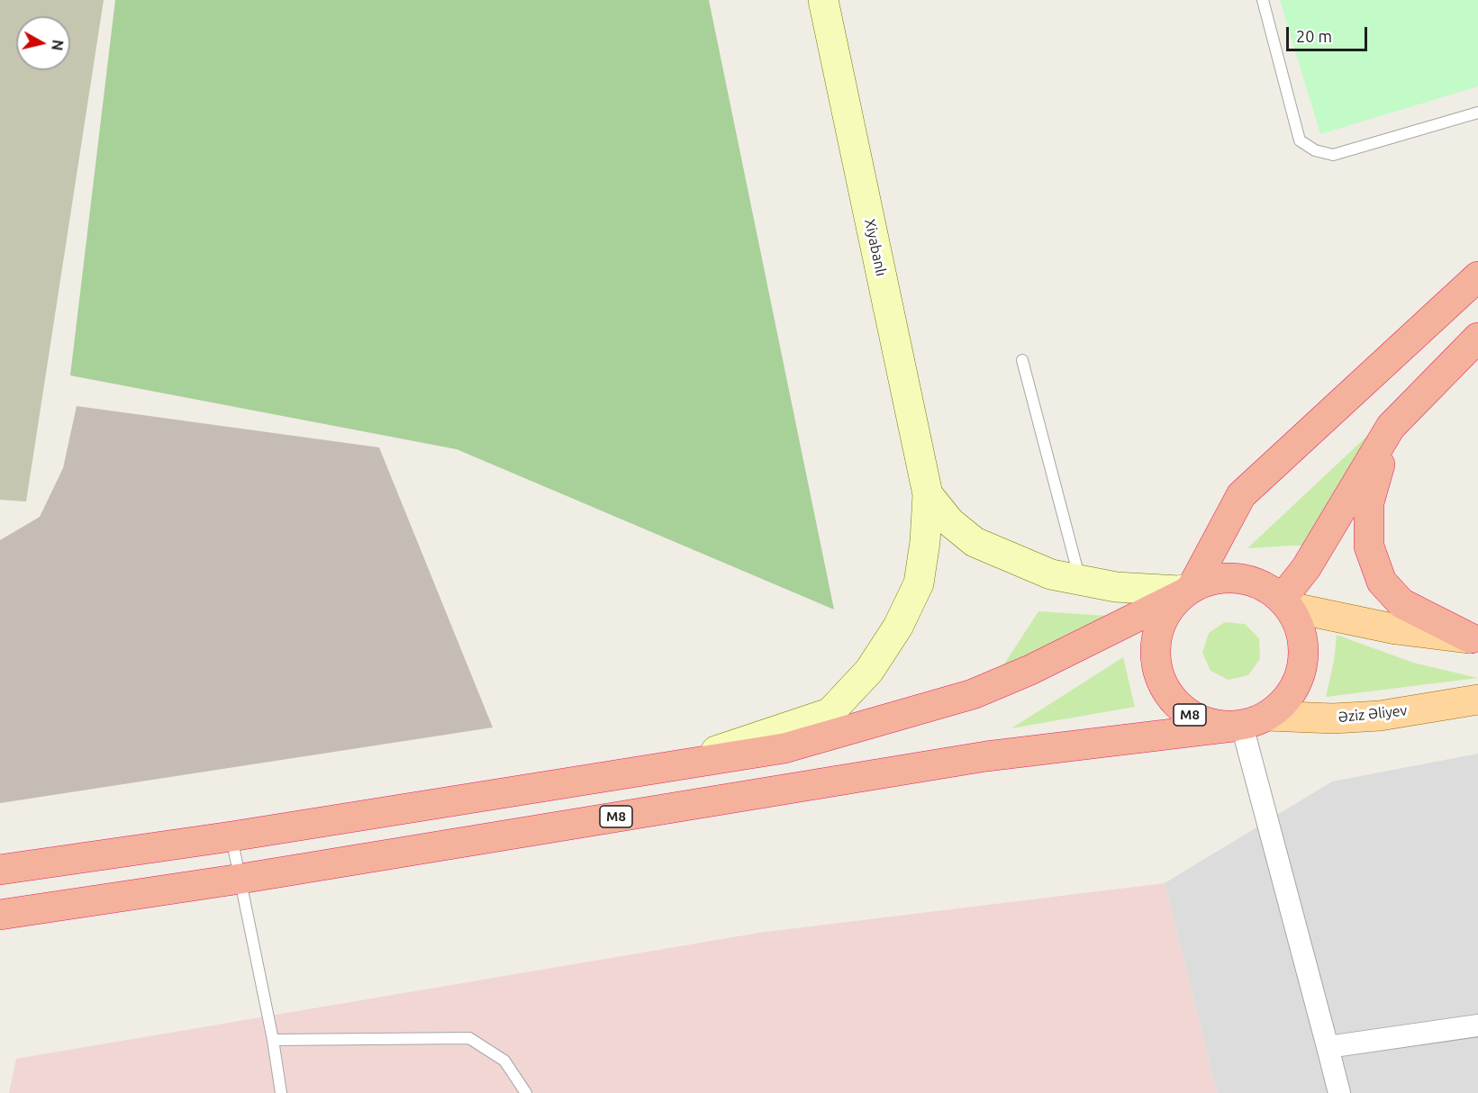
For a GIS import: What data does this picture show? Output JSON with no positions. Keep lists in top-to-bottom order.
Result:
{
  "streets": {
    "highway": ["M8"],
    "main road": ["Xiyabanlı", "Əziz Əliyev"]
  },
  "crossings": [
    ["Əziz Əliyev", "M8"]
  ],
  "scale_bar": "20 m",
  "north": "right"
}
